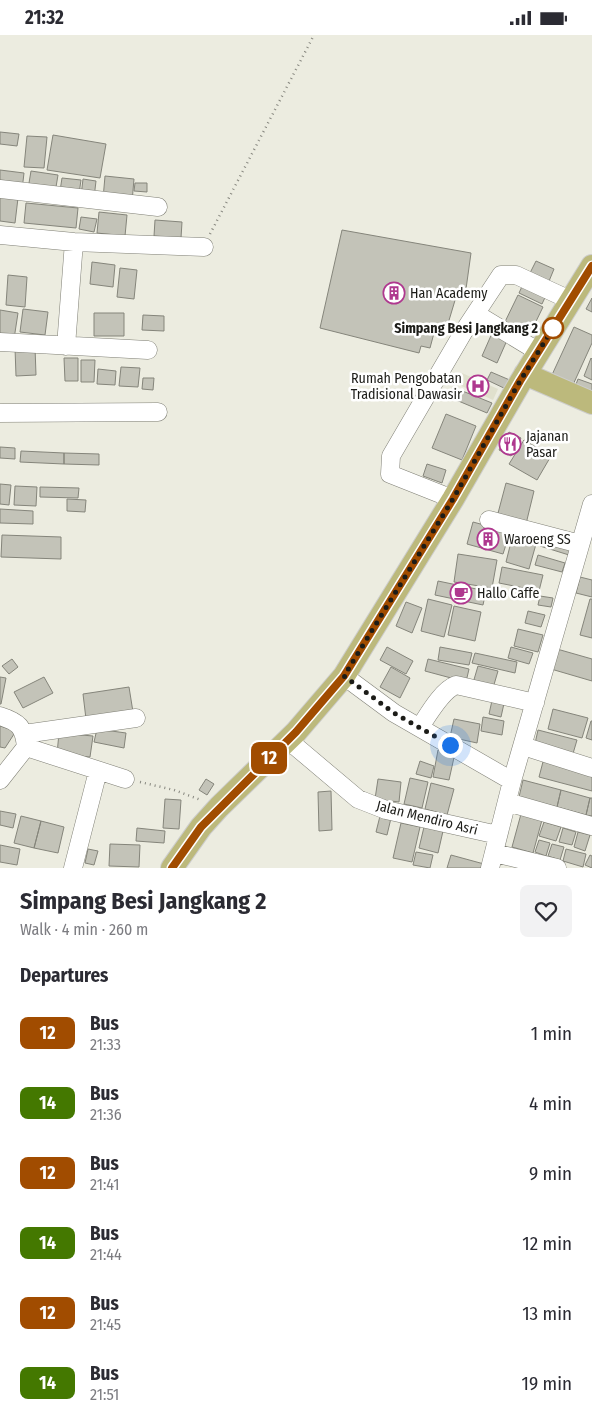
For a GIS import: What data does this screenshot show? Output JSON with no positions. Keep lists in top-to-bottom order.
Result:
{
  "streets": {
    "street": ["Jalan Mendiro Asri"]
  },
  "places": {
    "building": ["Han Academy", "Waroeng SS"],
    "other": ["Simpang Besi Jangkang 2"],
    "hospital": ["Rumah Pengobatan Tradisional Dawasir"],
    "restaurant": ["Jajanan Pasar"],
    "cafe": ["Hallo Caffe"]
  },
  "lines": ["bus line 12"],
  "page": {
    "status": "21:32",
    "on_map": "12",
    "heading": [
      ["Simpang Besi Jangkang 2", "Walk · 4 min · 260 m"],
      "Departures"
    ],
    "list": [
      {
        "mark": "12",
        "name": "Bus",
        "note": "21:33",
        "value": "1 min"
      },
      {
        "mark": "14",
        "name": "Bus",
        "note": "21:36",
        "value": "4 min"
      },
      {
        "mark": "12",
        "name": "Bus",
        "note": "21:41",
        "value": "9 min"
      },
      {
        "mark": "14",
        "name": "Bus",
        "note": "21:44",
        "value": "12 min"
      },
      {
        "mark": "12",
        "name": "Bus",
        "note": "21:45",
        "value": "13 min"
      },
      {
        "mark": "14",
        "name": "Bus",
        "note": "21:51",
        "value": "19 min"
      }
    ]
  }
}
